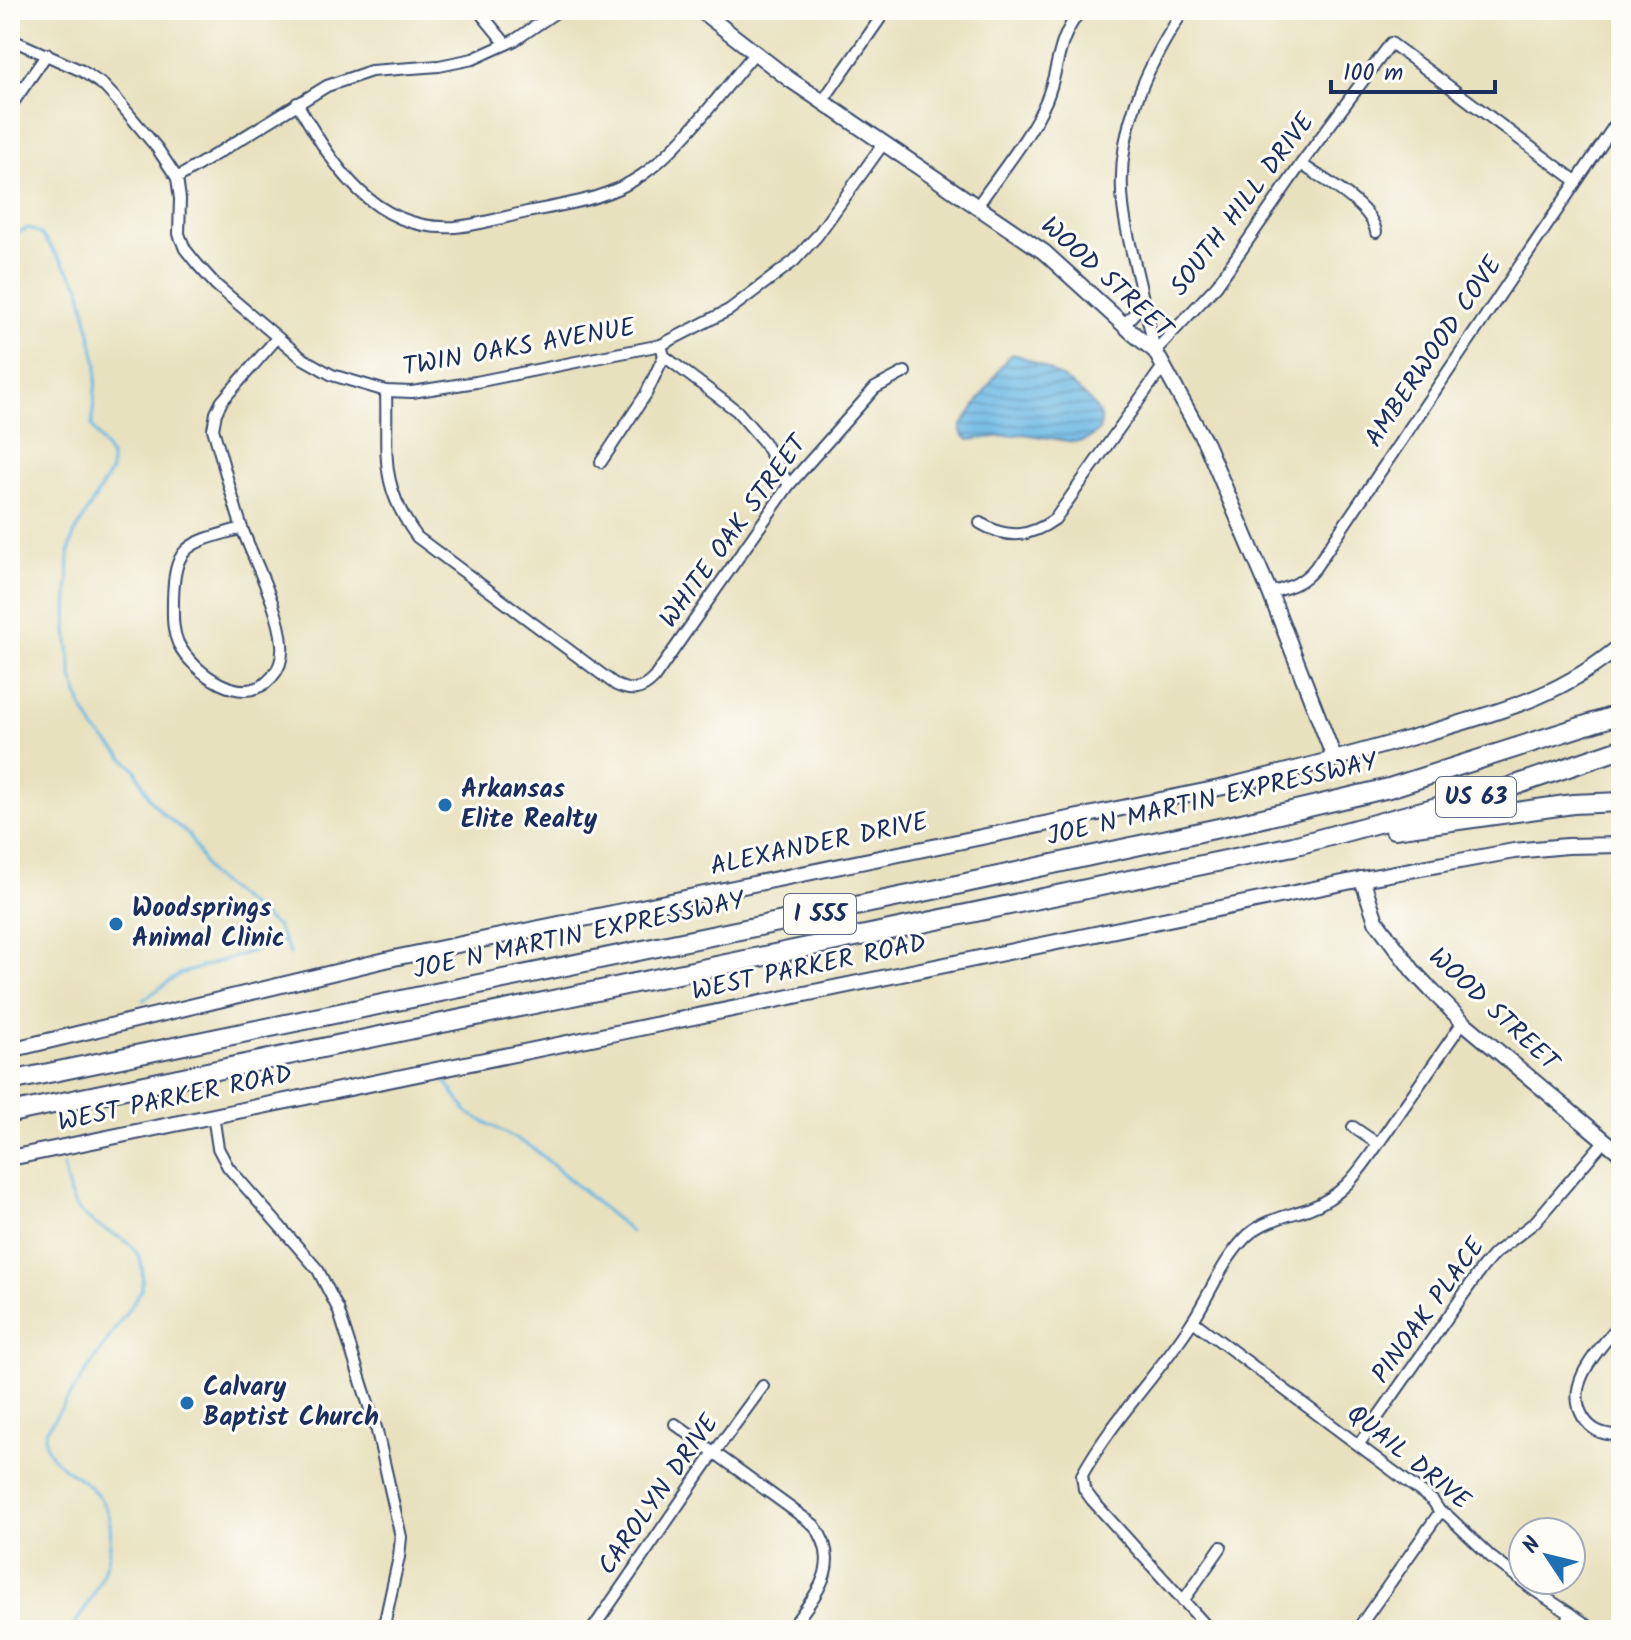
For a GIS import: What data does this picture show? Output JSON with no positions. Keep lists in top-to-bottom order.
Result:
{
  "streets": {
    "highway": ["US 63", "JOE N MARTIN EXPRESSWAY", "I 555"],
    "street": [
      "SOUTH HILL DRIVE",
      "WOOD STREET",
      "TWIN OAKS AVENUE",
      "AMBERWOOD COVE",
      "WHITE OAK STREET",
      "ALEXANDER DRIVE",
      "WEST PARKER ROAD",
      "PINOAK PLACE",
      "QUAIL DRIVE",
      "CAROLYN DRIVE"
    ]
  },
  "crossings": [
    ["SOUTH HILL DRIVE", "WOOD STREET"],
    ["SOUTH HILL DRIVE", "AMBERWOOD COVE"],
    ["WOOD STREET", "TWIN OAKS AVENUE"],
    ["WOOD STREET", "AMBERWOOD COVE"],
    ["WOOD STREET", "ALEXANDER DRIVE"],
    ["WOOD STREET", "WEST PARKER ROAD"],
    ["WOOD STREET", "PINOAK PLACE"],
    ["TWIN OAKS AVENUE", "WHITE OAK STREET"],
    ["US 63", "I 555"],
    ["PINOAK PLACE", "QUAIL DRIVE"]
  ],
  "places": ["Arkansas Elite Realty", "Woodsprings Animal Clinic", "Calvary Baptist Church"],
  "scale_bar": "100 m",
  "north": "top left"
}
